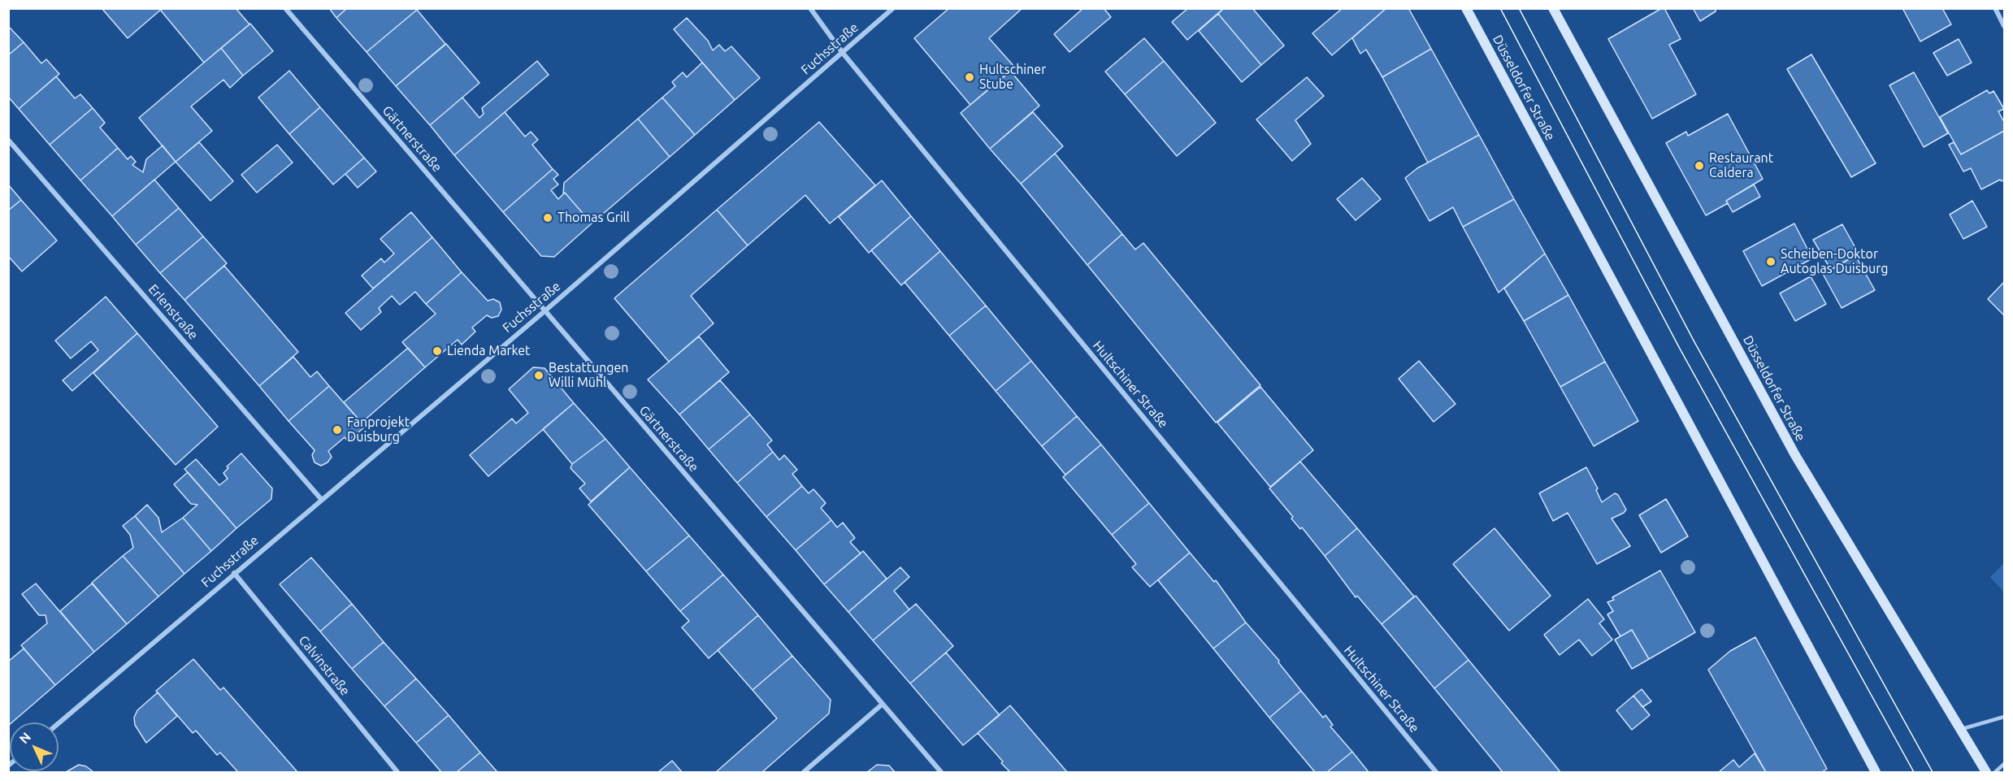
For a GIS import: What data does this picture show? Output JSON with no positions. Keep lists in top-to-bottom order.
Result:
{
  "streets": {
    "main road": ["Düsseldorfer Straße"],
    "street": [
      "Fuchsstraße",
      "Gärtnerstraße",
      "Erlenstraße",
      "Hultschiner Straße",
      "Calvinstraße"
    ]
  },
  "crossings": [
    ["Fuchsstraße", "Gärtnerstraße"],
    ["Fuchsstraße", "Erlenstraße"],
    ["Fuchsstraße", "Hultschiner Straße"],
    ["Fuchsstraße", "Calvinstraße"]
  ],
  "places": [
    "Hultschiner Stube",
    "Restaurant Caldera",
    "Thomas Grill",
    "Scheiben-Doktor Autoglas Duisburg",
    "Lienda Market",
    "Bestattungen Willi Mühl",
    "Fanprojekt Duisburg"
  ],
  "north": "top left"
}
